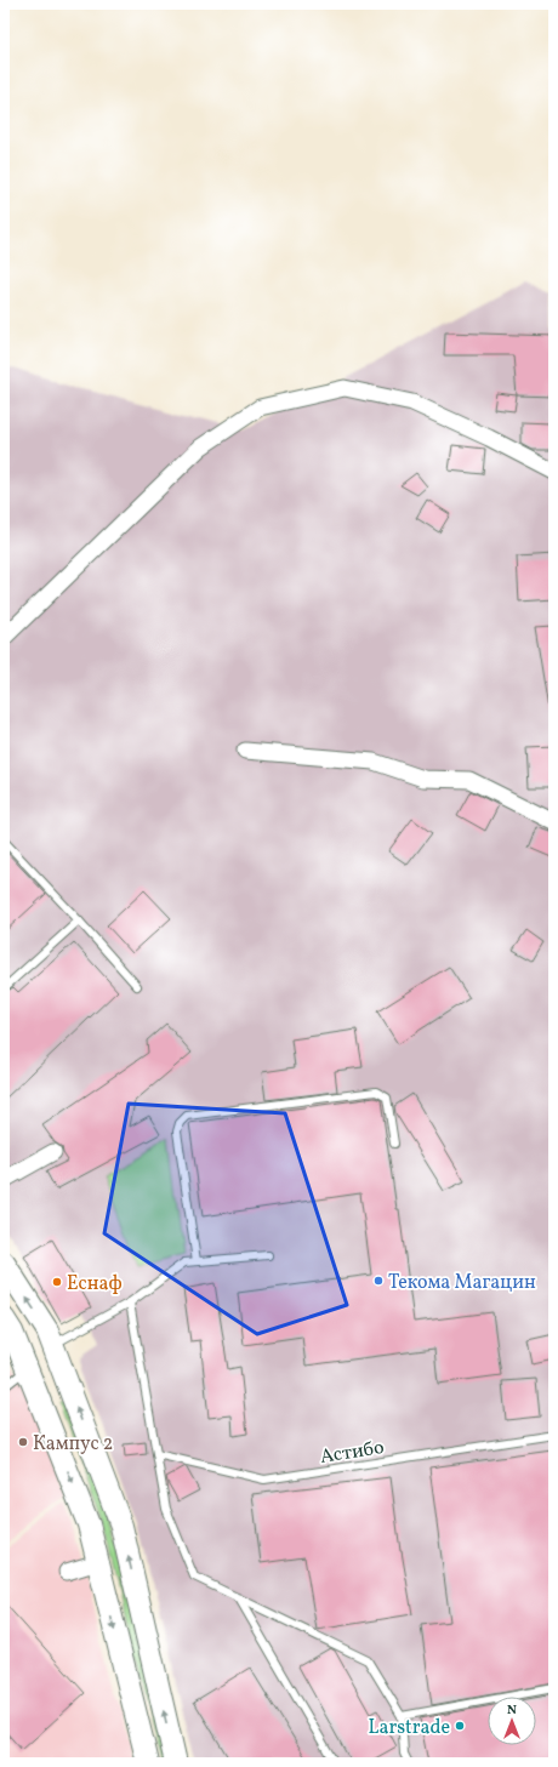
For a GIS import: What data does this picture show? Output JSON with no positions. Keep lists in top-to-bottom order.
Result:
{
  "streets": {
    "lane": ["Астибо"]
  },
  "places": [
    "Текома Магацин",
    "Еснаф",
    "Кампус 2",
    "Larstrade"
  ],
  "north": "top"
}
